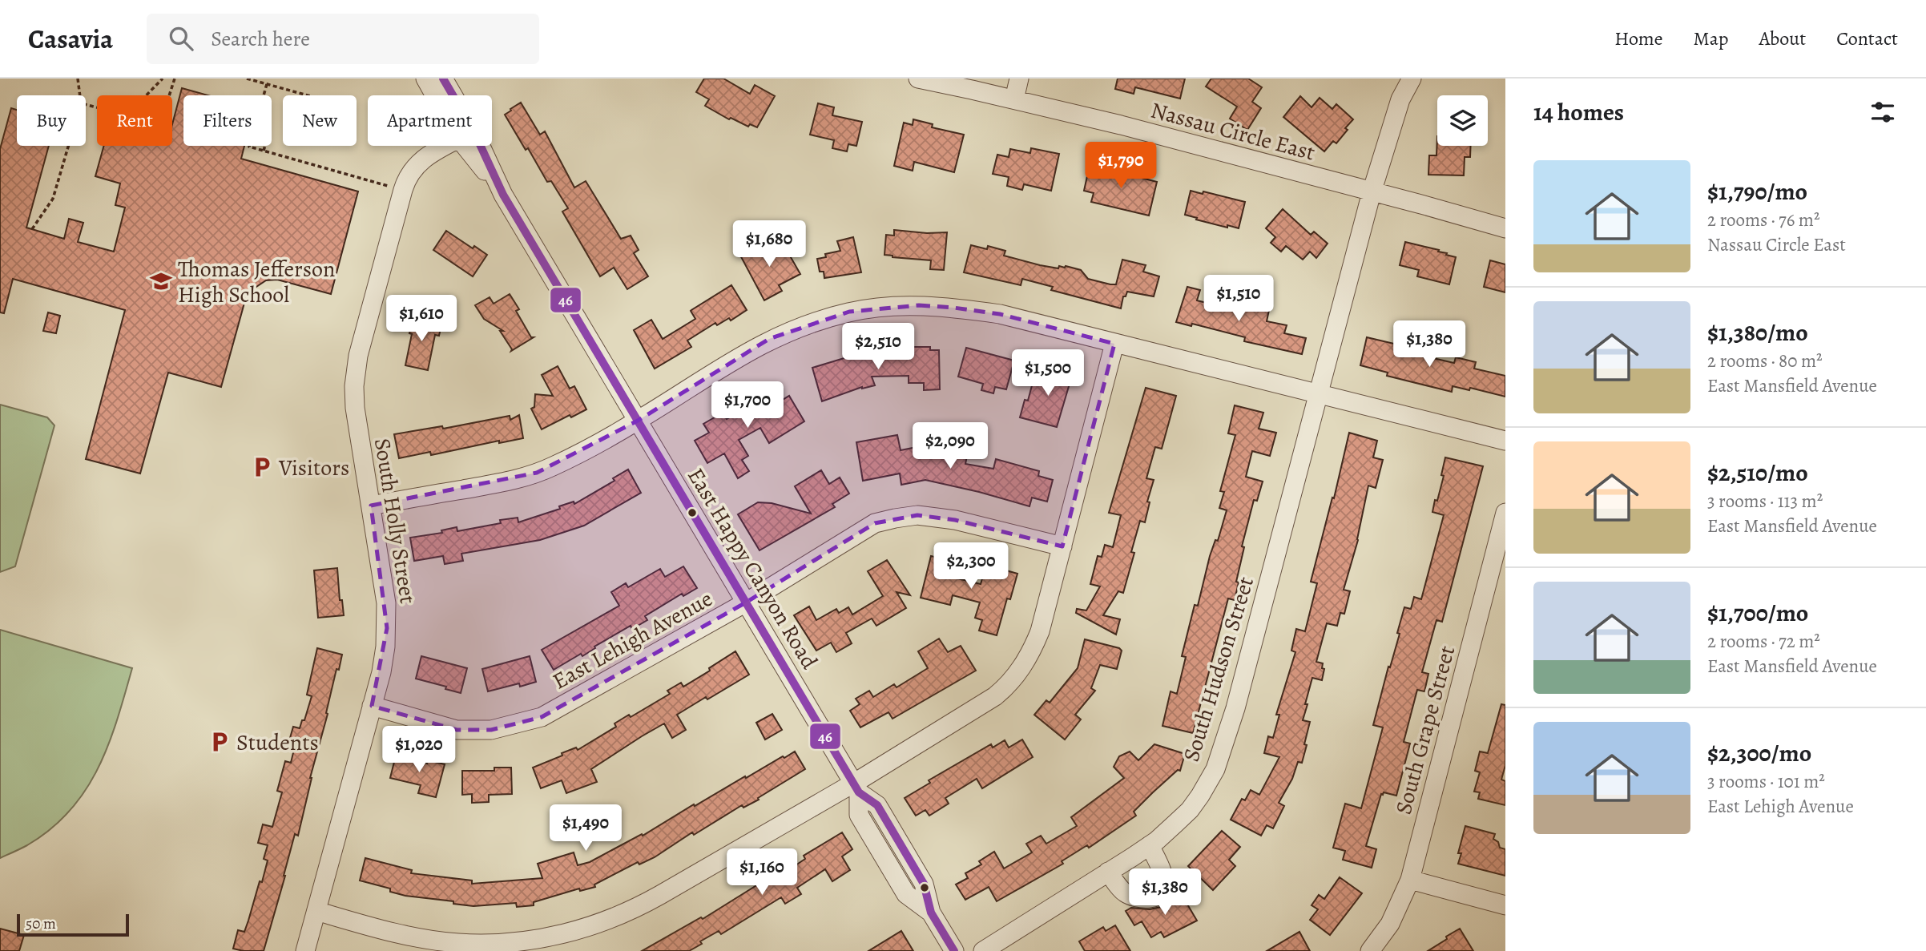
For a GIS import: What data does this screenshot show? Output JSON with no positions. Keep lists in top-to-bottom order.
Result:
{
  "streets": {
    "street": [
      "Nassau Circle East",
      "South Holly Street",
      "East Happy Canyon Road",
      "East Lehigh Avenue",
      "South Hudson Street",
      "South Grape Street"
    ]
  },
  "crossings": [
    ["Nassau Circle East", "South Hudson Street"],
    ["South Holly Street", "East Lehigh Avenue"],
    ["East Happy Canyon Road", "East Lehigh Avenue"]
  ],
  "places": {
    "school or university": ["Thomas Jefferson High School"],
    "parking": ["Visitors", "Students"]
  },
  "lines": ["transit line 46"],
  "scale_bar": "50 m",
  "page": {
    "header": "Casavia",
    "search": "Search here",
    "nav": [
      "Home",
      "Map",
      "About",
      "Contact"
    ],
    "heading": "14 homes",
    "chip": [
      "Buy",
      "Rent",
      "Filters",
      "New",
      "Apartment"
    ],
    "price": [
      "$1,790",
      "$1,680",
      "$1,510",
      "$1,610",
      "$1,380",
      "$2,510",
      "$1,500",
      "$1,700",
      "$2,090",
      "$2,300",
      "$1,020",
      "$1,490",
      "$1,160",
      "$1,380"
    ],
    "list": [
      {
        "name": "$1,790/mo",
        "note": "2 rooms · 76 m² · Nassau Circle East"
      },
      {
        "name": "$1,380/mo",
        "note": "2 rooms · 80 m² · East Mansfield Avenue"
      },
      {
        "name": "$2,510/mo",
        "note": "3 rooms · 113 m² · East Mansfield Avenue"
      },
      {
        "name": "$1,700/mo",
        "note": "2 rooms · 72 m² · East Mansfield Avenue"
      },
      {
        "name": "$2,300/mo",
        "note": "3 rooms · 101 m² · East Lehigh Avenue"
      }
    ],
    "scale": "50 m"
  }
}
